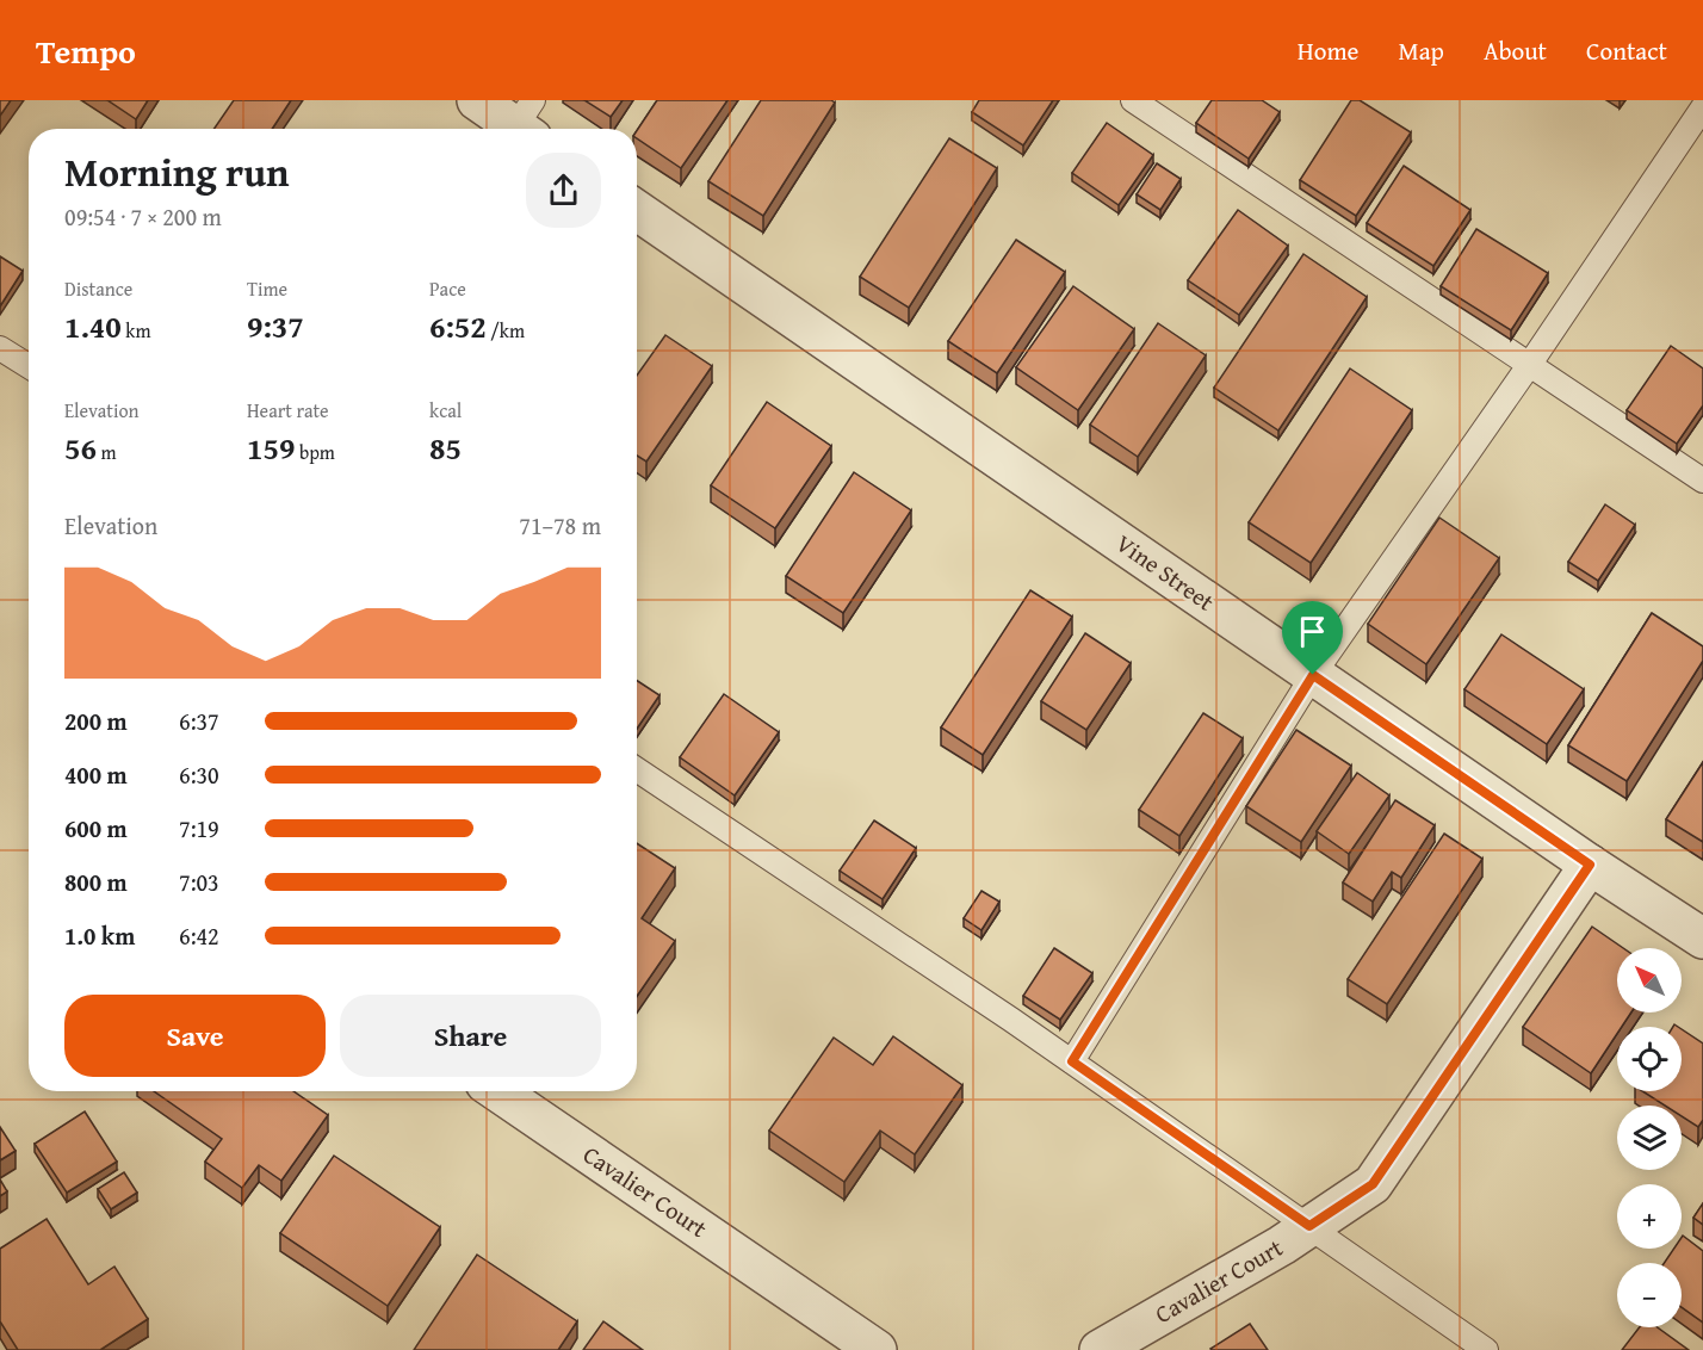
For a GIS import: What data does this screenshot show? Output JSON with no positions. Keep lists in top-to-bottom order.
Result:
{
  "streets": {
    "street": ["Vine Street", "Cavalier Court"]
  },
  "crossings": [
    ["Vine Street", "Cavalier Court"]
  ],
  "north": "top left",
  "page": {
    "header": "Tempo",
    "nav": [
      "Home",
      "Map",
      "About",
      "Contact"
    ],
    "heading": ["Morning run", "09:54 · 7 × 200 m"],
    "stats": [
      ["Distance", "1.40 km"],
      ["Time", "9:37"],
      ["Pace", "6:52 /km"],
      ["Elevation", "56 m"],
      ["Heart rate", "159 bpm"],
      ["kcal", "85"]
    ],
    "chart": ["Elevation", "71–78 m"],
    "list": [
      {
        "name": "200 m",
        "note": "6:37"
      },
      {
        "name": "400 m",
        "note": "6:30"
      },
      {
        "name": "600 m",
        "note": "7:19"
      },
      {
        "name": "800 m",
        "note": "7:03"
      },
      {
        "name": "1.0 km",
        "note": "6:42"
      }
    ],
    "map_buttons": ["+", "−"],
    "buttons": ["Save", "Share"]
  }
}
